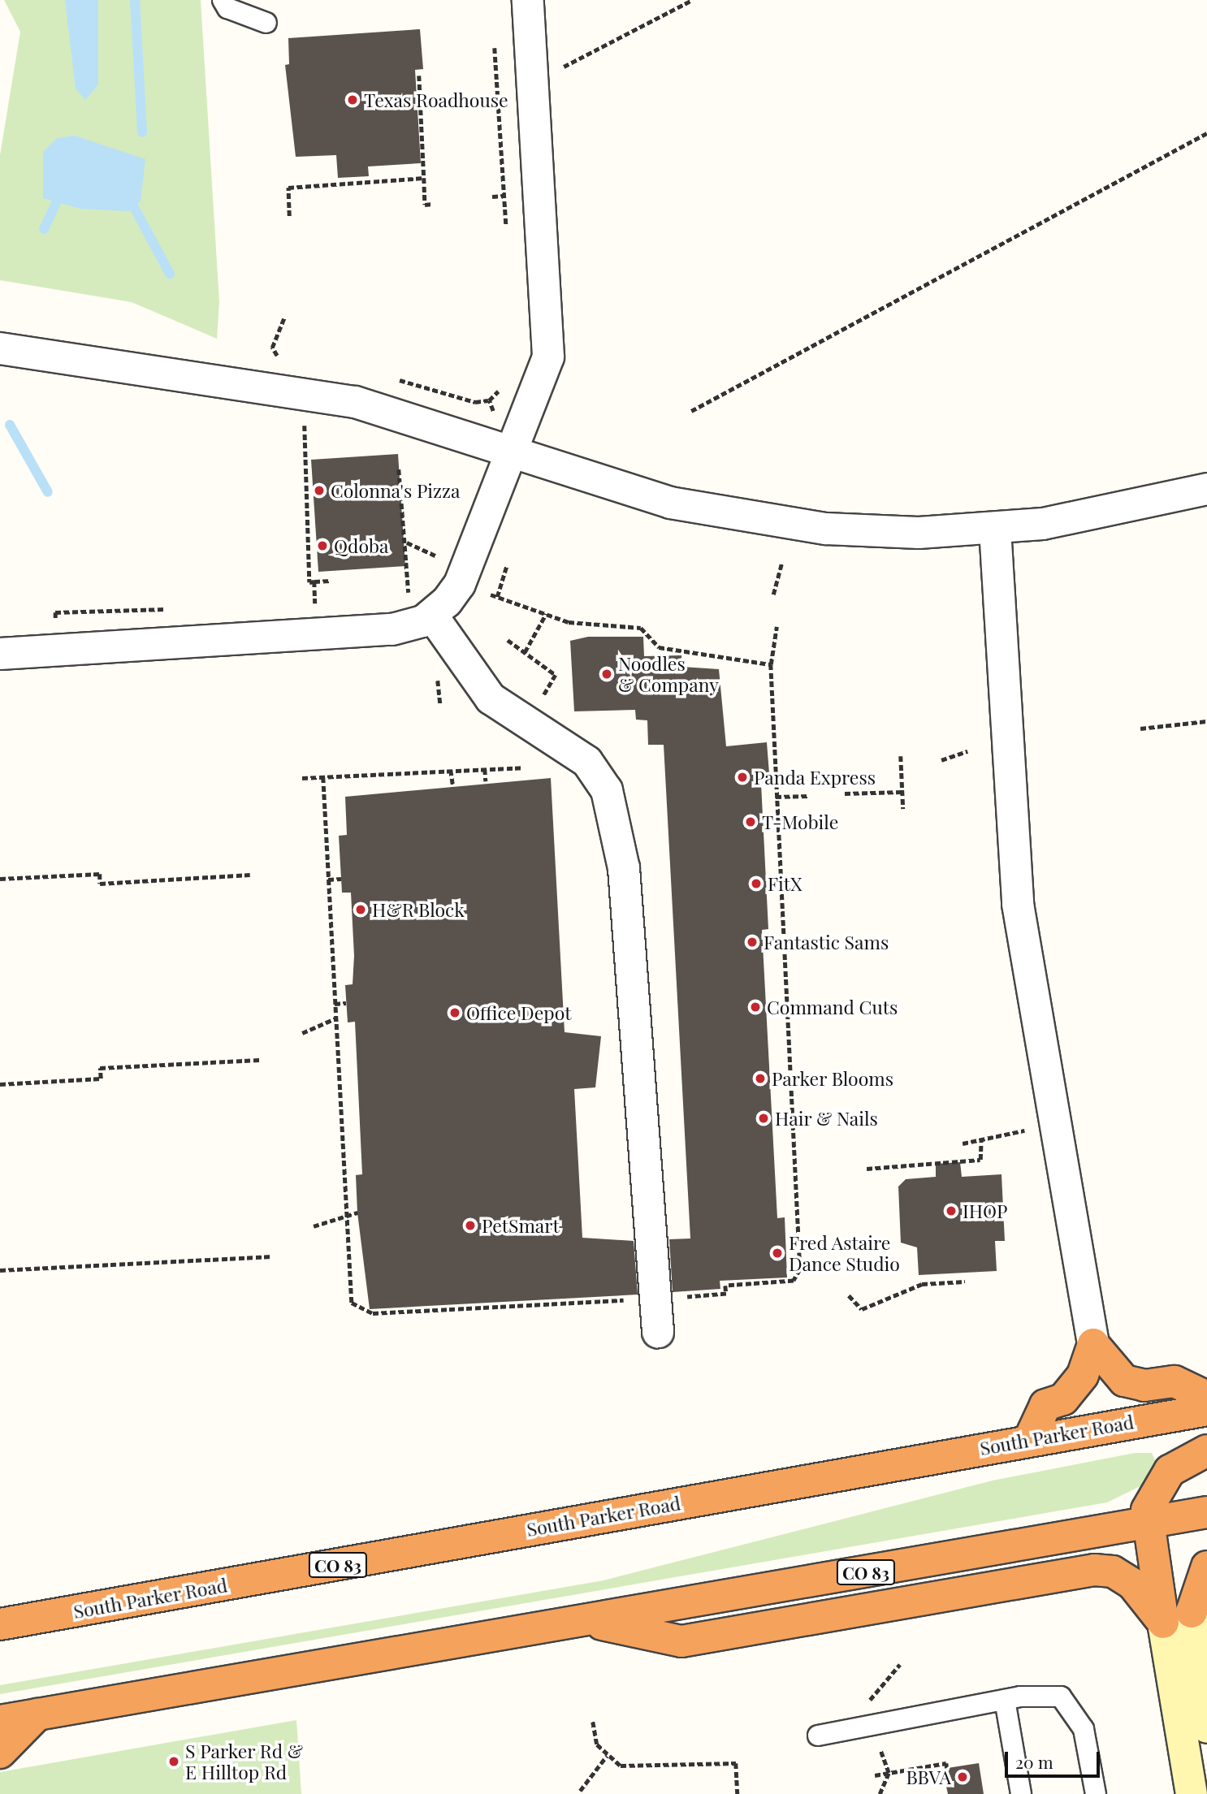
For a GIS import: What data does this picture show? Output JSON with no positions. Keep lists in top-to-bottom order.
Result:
{
  "streets": {
    "highway": ["South Parker Road", "CO 83"]
  },
  "places": [
    "Texas Roadhouse",
    "Colonna's Pizza",
    "Qdoba",
    "Noodles & Company",
    "Panda Express",
    "T-Mobile",
    "FitX",
    "H&R Block",
    "Fantastic Sams",
    "Command Cuts",
    "Office Depot",
    "Parker Blooms",
    "Hair & Nails",
    "IHOP",
    "PetSmart",
    "Fred Astaire Dance Studio",
    "S Parker Rd & E Hilltop Rd",
    "BBVA"
  ],
  "scale_bar": "20 m"
}
